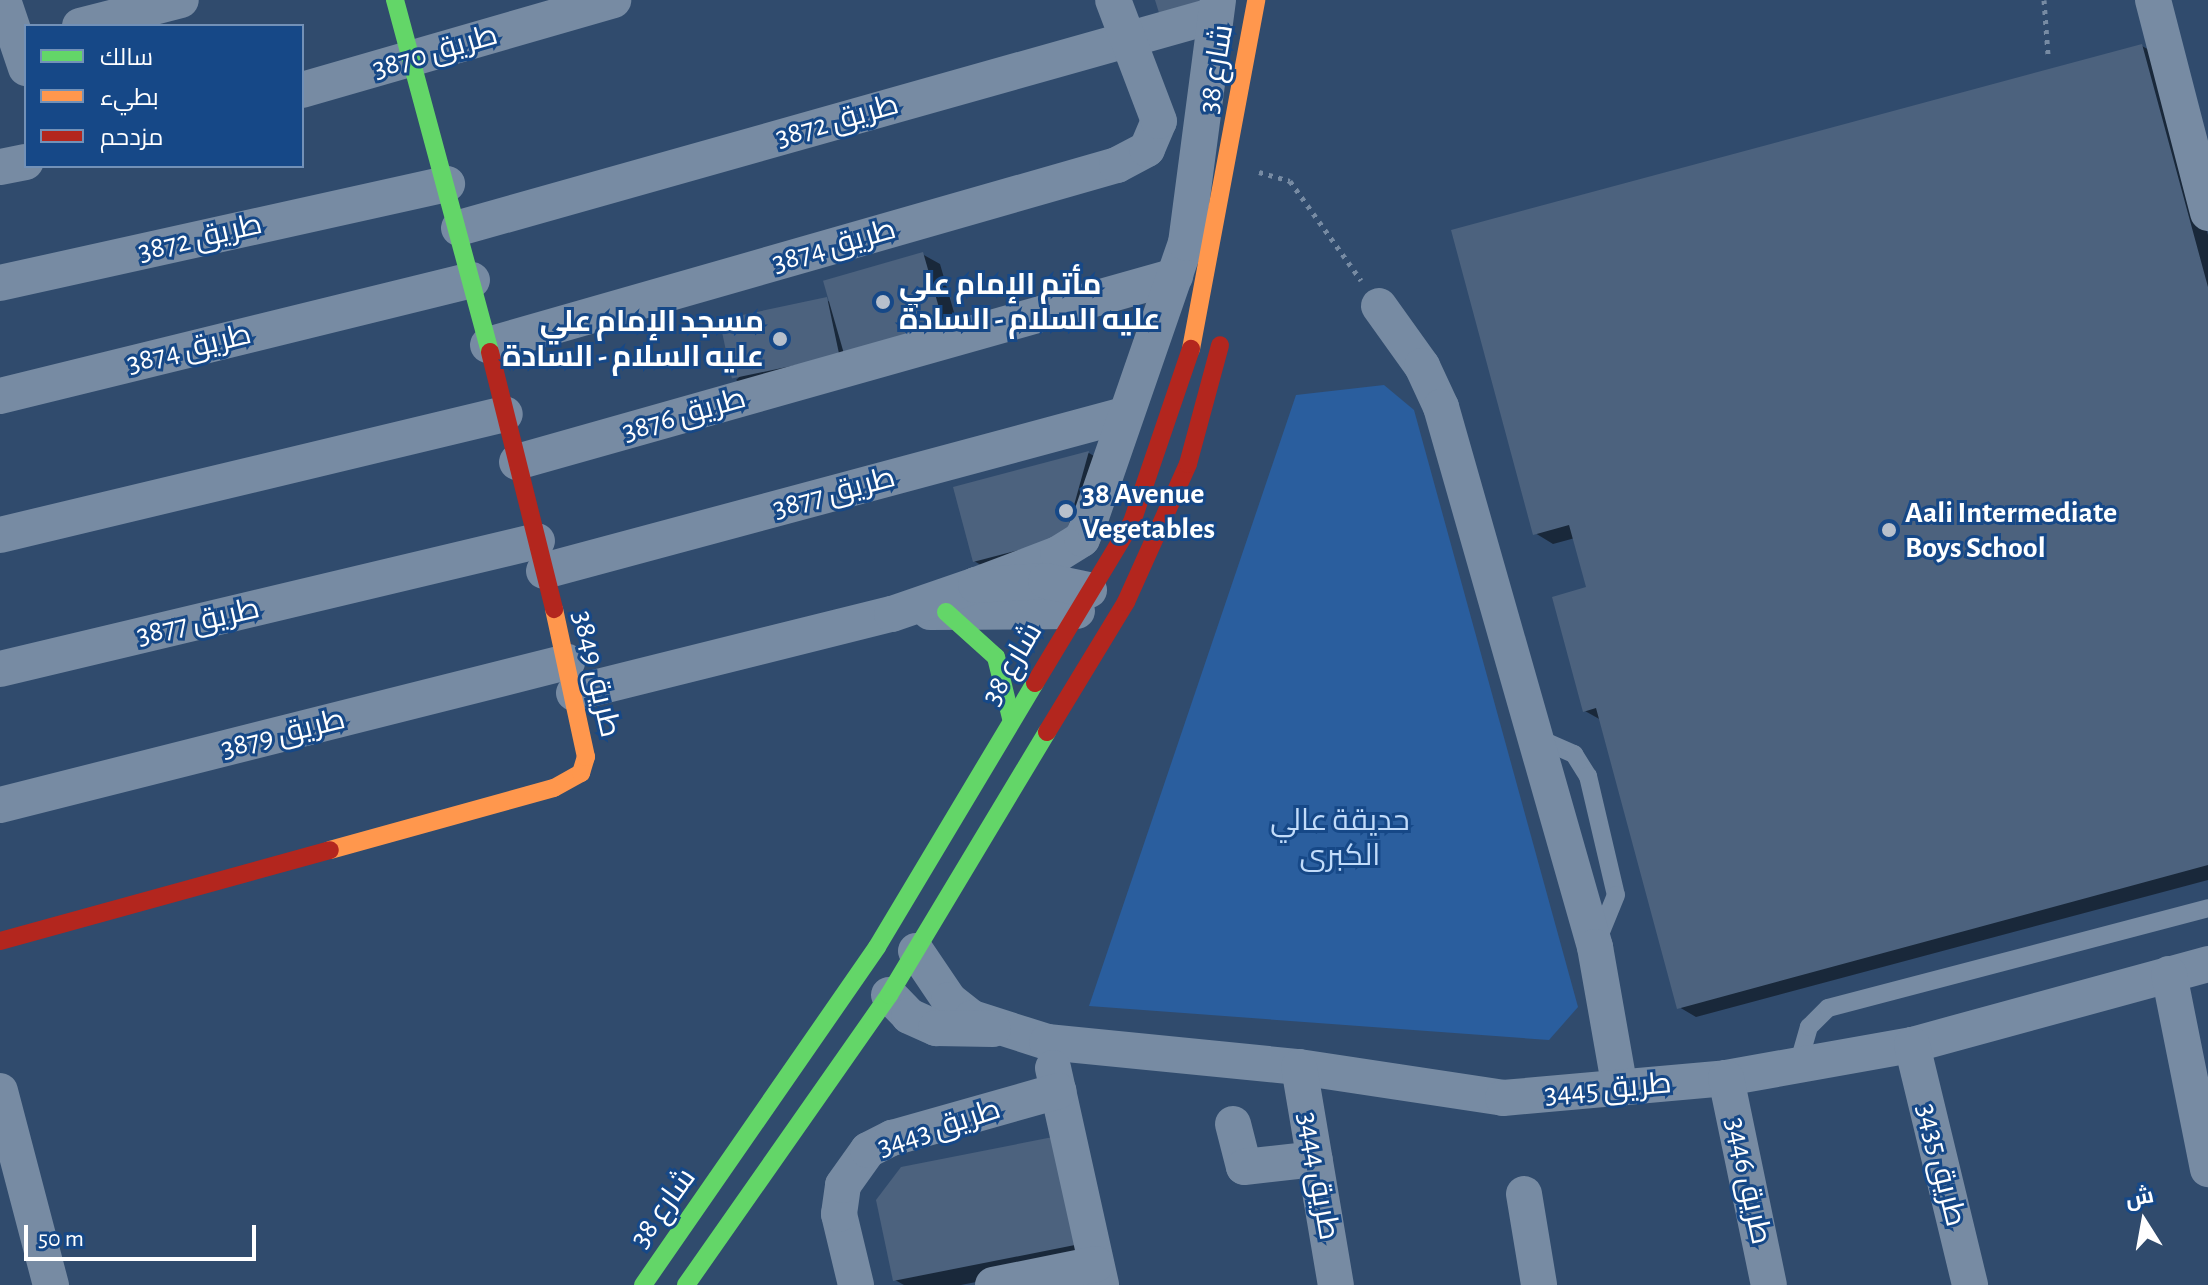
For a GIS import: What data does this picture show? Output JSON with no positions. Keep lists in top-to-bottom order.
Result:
{
  "streets": {
    "street": [
      "طريق 3870",
      "شارع 38",
      "طريق 3872",
      "طريق 3874",
      "طريق 3876",
      "طريق 3877",
      "طريق 3849",
      "طريق 3879",
      "طريق 3445",
      "طريق 3443",
      "طريق 3435",
      "طريق 3444",
      "طريق 3446"
    ]
  },
  "crossings": [
    ["طريق 3870", "طريق 3849"],
    ["طريق 3872", "طريق 3874"],
    ["طريق 3872", "طريق 3849"],
    ["طريق 3874", "طريق 3849"],
    ["طريق 3876", "طريق 3849"],
    ["طريق 3877", "طريق 3849"],
    ["طريق 3849", "طريق 3879"],
    ["طريق 3445", "طريق 3435"],
    ["طريق 3445", "طريق 3444"],
    ["طريق 3445", "طريق 3446"]
  ],
  "parks": ["حديقة عالي الكبرى"],
  "places": [
    "مأتم الإمام علي عليه السلام - السادة",
    "مسجد الإمام علي عليه السلام - السادة",
    "38 Avenue Vegetables",
    "Aali Intermediate Boys School"
  ],
  "legend": ["سالك", "بطيء", "مزدحم"],
  "scale_bar": "50 m",
  "north": "top"
}
